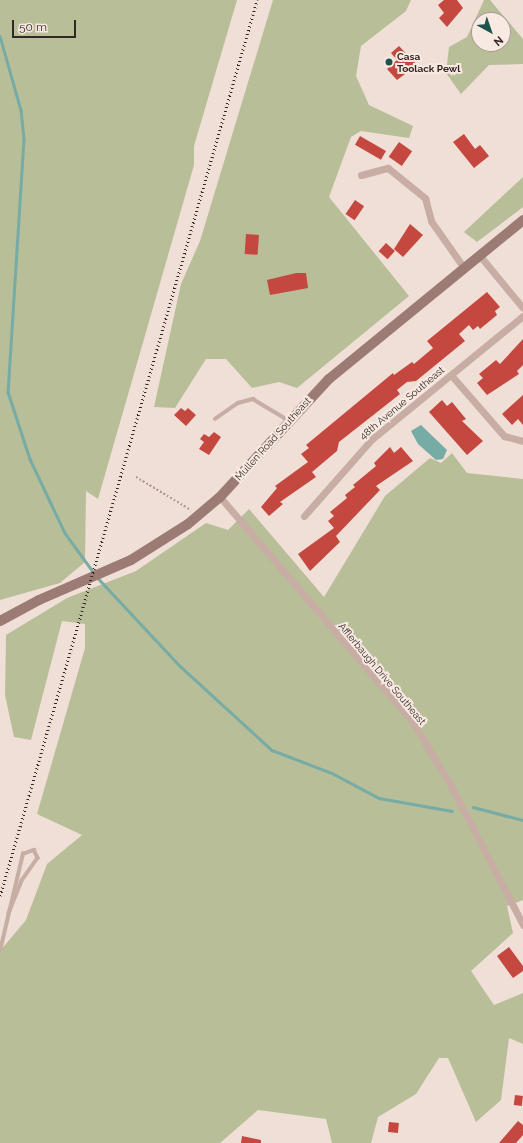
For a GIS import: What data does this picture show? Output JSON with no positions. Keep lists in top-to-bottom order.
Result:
{
  "streets": {
    "street": ["48th Avenue Southeast", "Mullen Road Southeast", "Afflerbaugh Drive Southeast"]
  },
  "crossings": [
    ["Mullen Road Southeast", "Afflerbaugh Drive Southeast"]
  ],
  "places": ["Casa Toolack Pewl"],
  "scale_bar": "50 m",
  "north": "bottom right"
}
